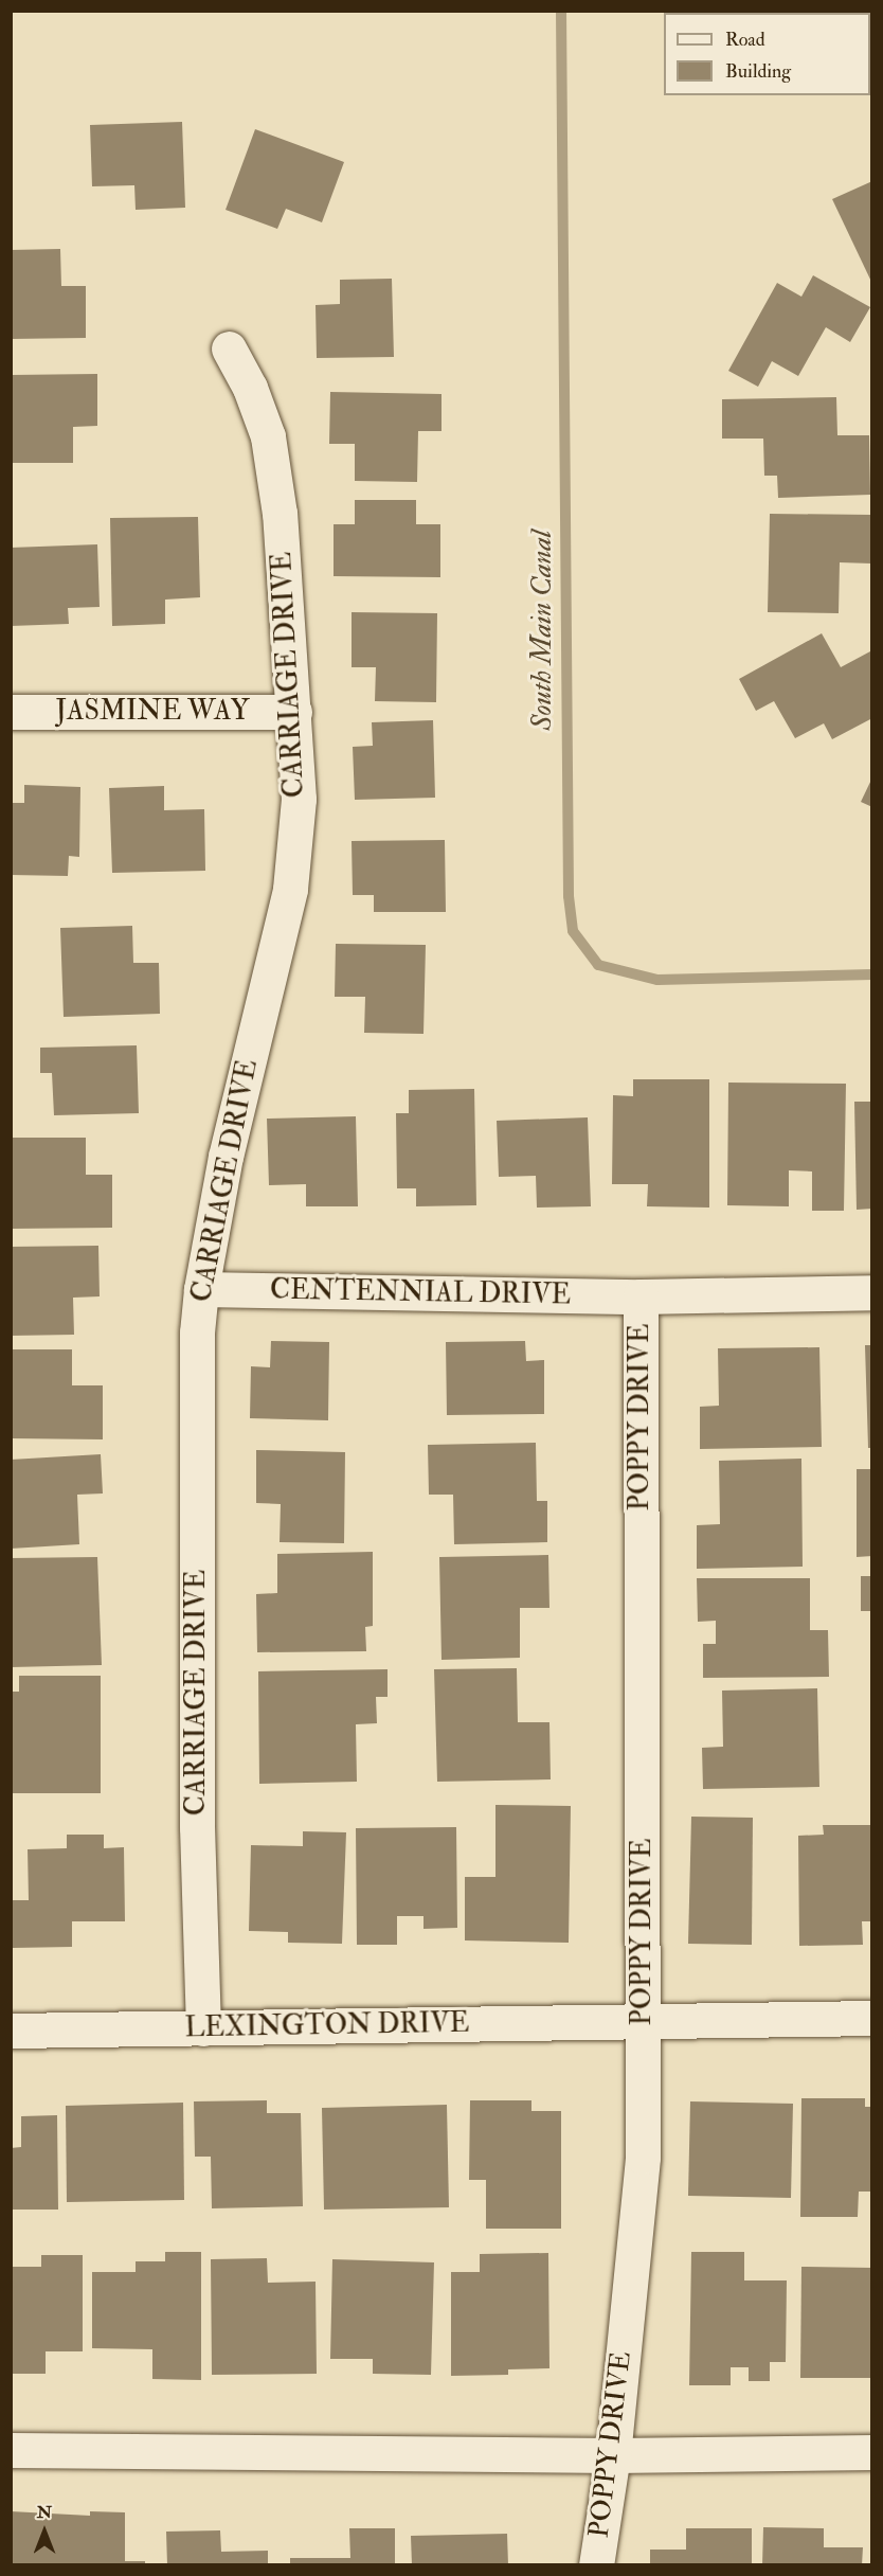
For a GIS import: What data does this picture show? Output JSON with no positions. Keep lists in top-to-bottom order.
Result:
{
  "streets": {
    "street": [
      "CARRIAGE DRIVE",
      "JASMINE WAY",
      "CENTENNIAL DRIVE",
      "POPPY DRIVE",
      "LEXINGTON DRIVE"
    ]
  },
  "crossings": [
    ["CARRIAGE DRIVE", "JASMINE WAY"],
    ["CARRIAGE DRIVE", "CENTENNIAL DRIVE"],
    ["CARRIAGE DRIVE", "LEXINGTON DRIVE"],
    ["CENTENNIAL DRIVE", "POPPY DRIVE"],
    ["POPPY DRIVE", "LEXINGTON DRIVE"]
  ],
  "water": ["South Main Canal"],
  "legend": ["Road", "Building"],
  "north": "top"
}
